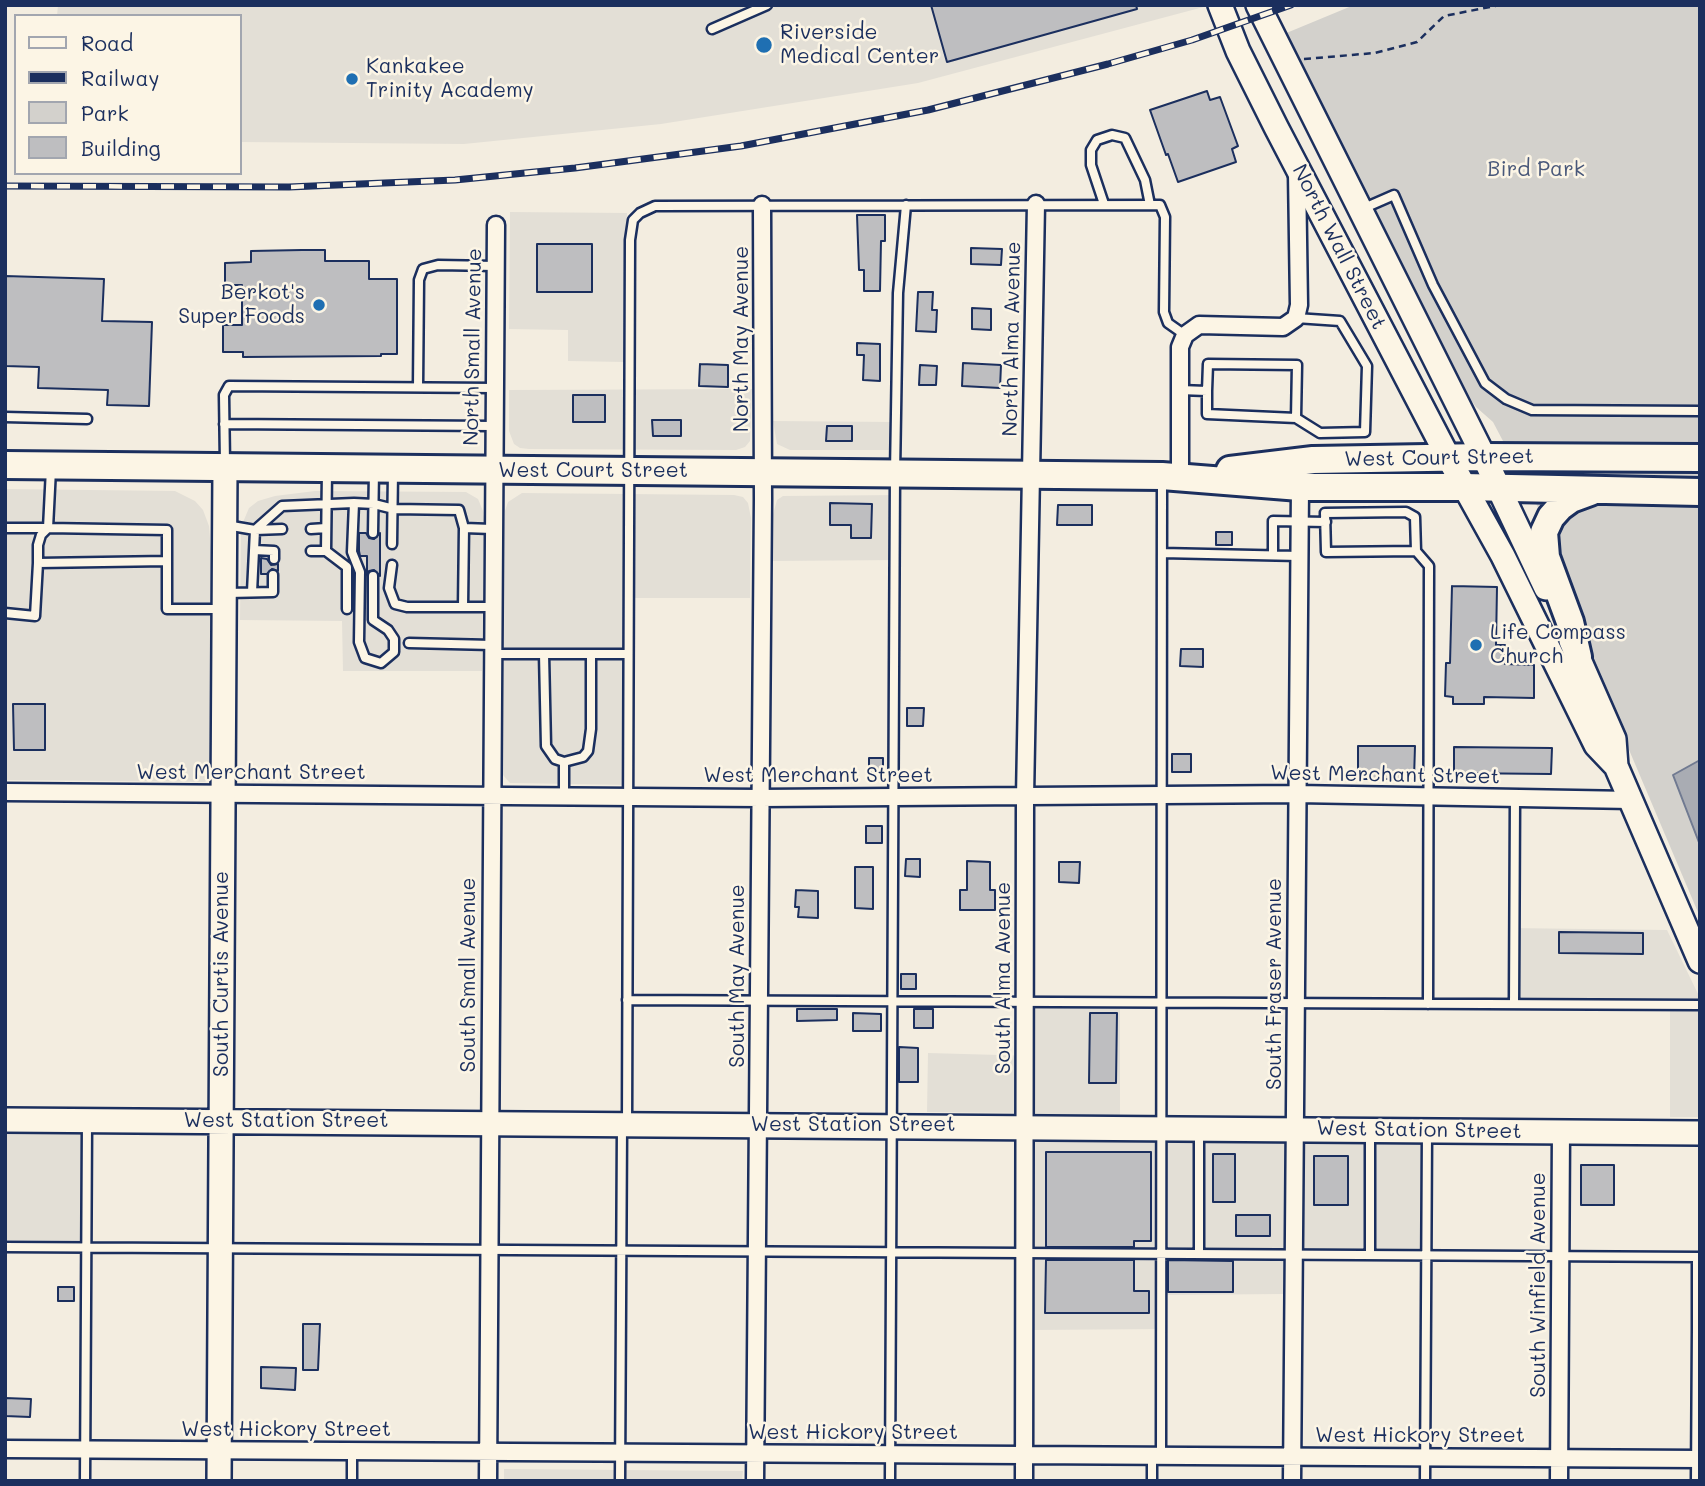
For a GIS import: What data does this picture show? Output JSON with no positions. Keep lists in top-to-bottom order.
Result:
{
  "streets": {
    "main road": [
      "North Wall Street",
      "West Court Street",
      "South Curtis Avenue",
      "West Station Street"
    ],
    "street": [
      "North May Avenue",
      "North Alma Avenue",
      "North Small Avenue",
      "West Merchant Street",
      "South Small Avenue",
      "South May Avenue",
      "South Alma Avenue",
      "South Fraser Avenue",
      "South Winfield Avenue",
      "West Hickory Street"
    ]
  },
  "crossings": [
    ["North Wall Street", "West Court Street"],
    ["North May Avenue", "West Court Street"],
    ["North May Avenue", "South May Avenue"],
    ["North Alma Avenue", "West Court Street"],
    ["North Alma Avenue", "South Alma Avenue"],
    ["North Small Avenue", "West Court Street"],
    ["North Small Avenue", "South Small Avenue"],
    ["West Court Street", "South Curtis Avenue"],
    ["West Court Street", "South Small Avenue"],
    ["West Court Street", "South May Avenue"],
    ["West Court Street", "South Alma Avenue"],
    ["West Court Street", "South Fraser Avenue"],
    ["West Merchant Street", "South Curtis Avenue"],
    ["West Merchant Street", "South Small Avenue"],
    ["West Merchant Street", "South May Avenue"],
    ["West Merchant Street", "South Alma Avenue"],
    ["West Merchant Street", "South Fraser Avenue"],
    ["South Curtis Avenue", "West Station Street"],
    ["South Curtis Avenue", "West Hickory Street"],
    ["South Small Avenue", "West Station Street"],
    ["South Small Avenue", "West Hickory Street"],
    ["South May Avenue", "West Station Street"],
    ["South May Avenue", "West Hickory Street"],
    ["South Alma Avenue", "West Station Street"],
    ["South Alma Avenue", "West Hickory Street"],
    ["South Fraser Avenue", "West Station Street"],
    ["South Fraser Avenue", "West Hickory Street"],
    ["West Station Street", "South Winfield Avenue"],
    ["South Winfield Avenue", "West Hickory Street"]
  ],
  "parks": ["Bird Park"],
  "places": [
    "Riverside Medical Center",
    "Kankakee Trinity Academy",
    "Berkot's Super Foods",
    "Life Compass Church"
  ],
  "legend": [
    "Road",
    "Railway",
    "Park",
    "Building"
  ]
}
